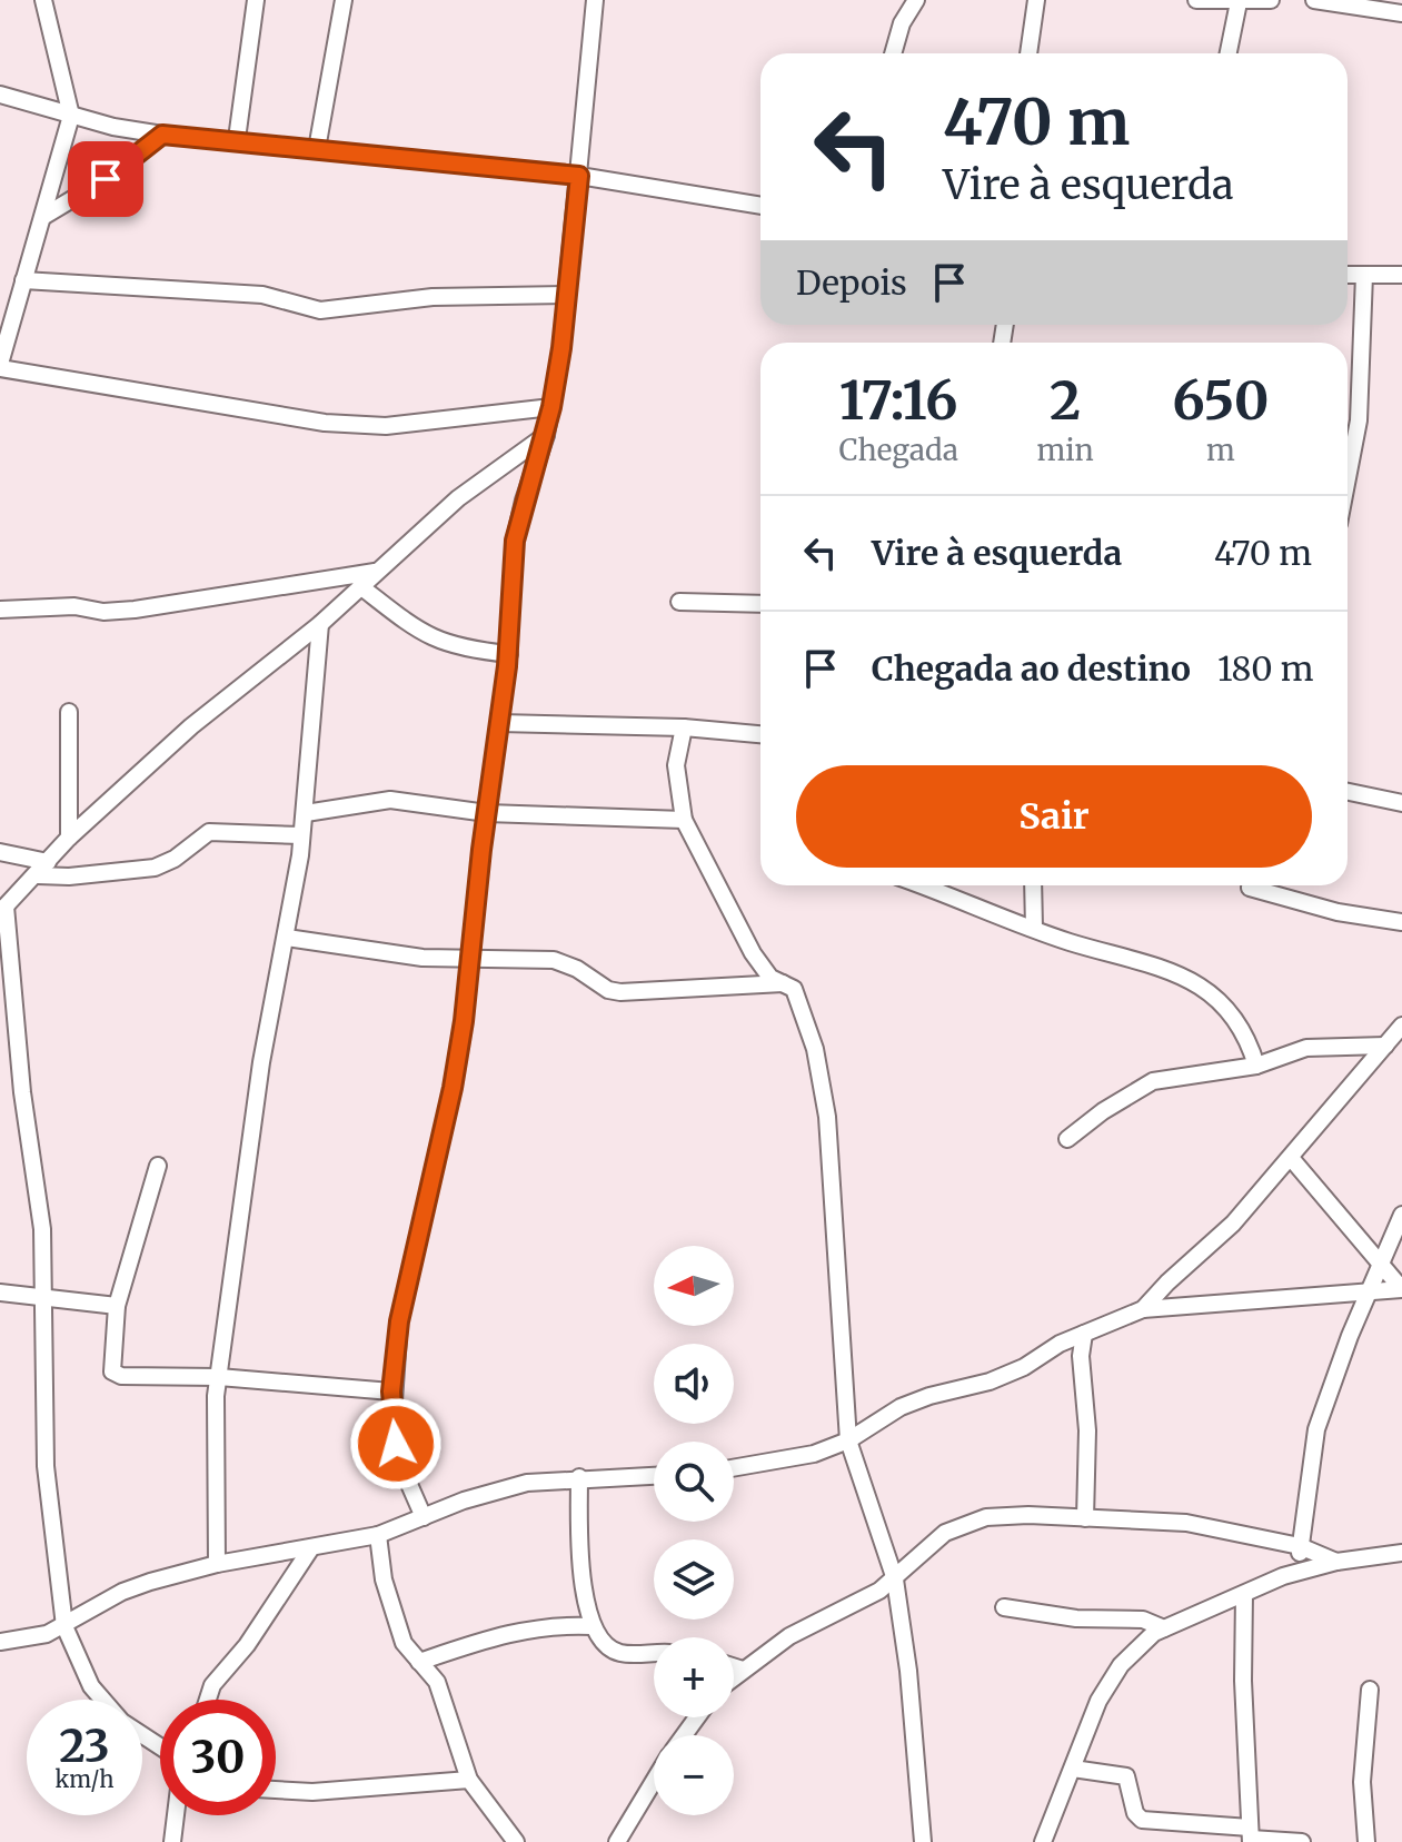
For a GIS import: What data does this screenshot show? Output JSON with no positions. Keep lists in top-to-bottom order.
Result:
{
  "north": "left",
  "page": {
    "turn": ["470 m", "Vire à esquerda"],
    "then": "Depois",
    "eta": [
      "17:16",
      "Chegada",
      "2",
      "min",
      "650",
      "m"
    ],
    "list": [
      {
        "name": "Vire à esquerda",
        "value": "470 m"
      },
      {
        "name": "Chegada ao destino",
        "value": "180 m"
      }
    ],
    "buttons": "Sair",
    "map_buttons": ["+", "−"],
    "speed": "23 km/h",
    "limit": "30"
  }
}
